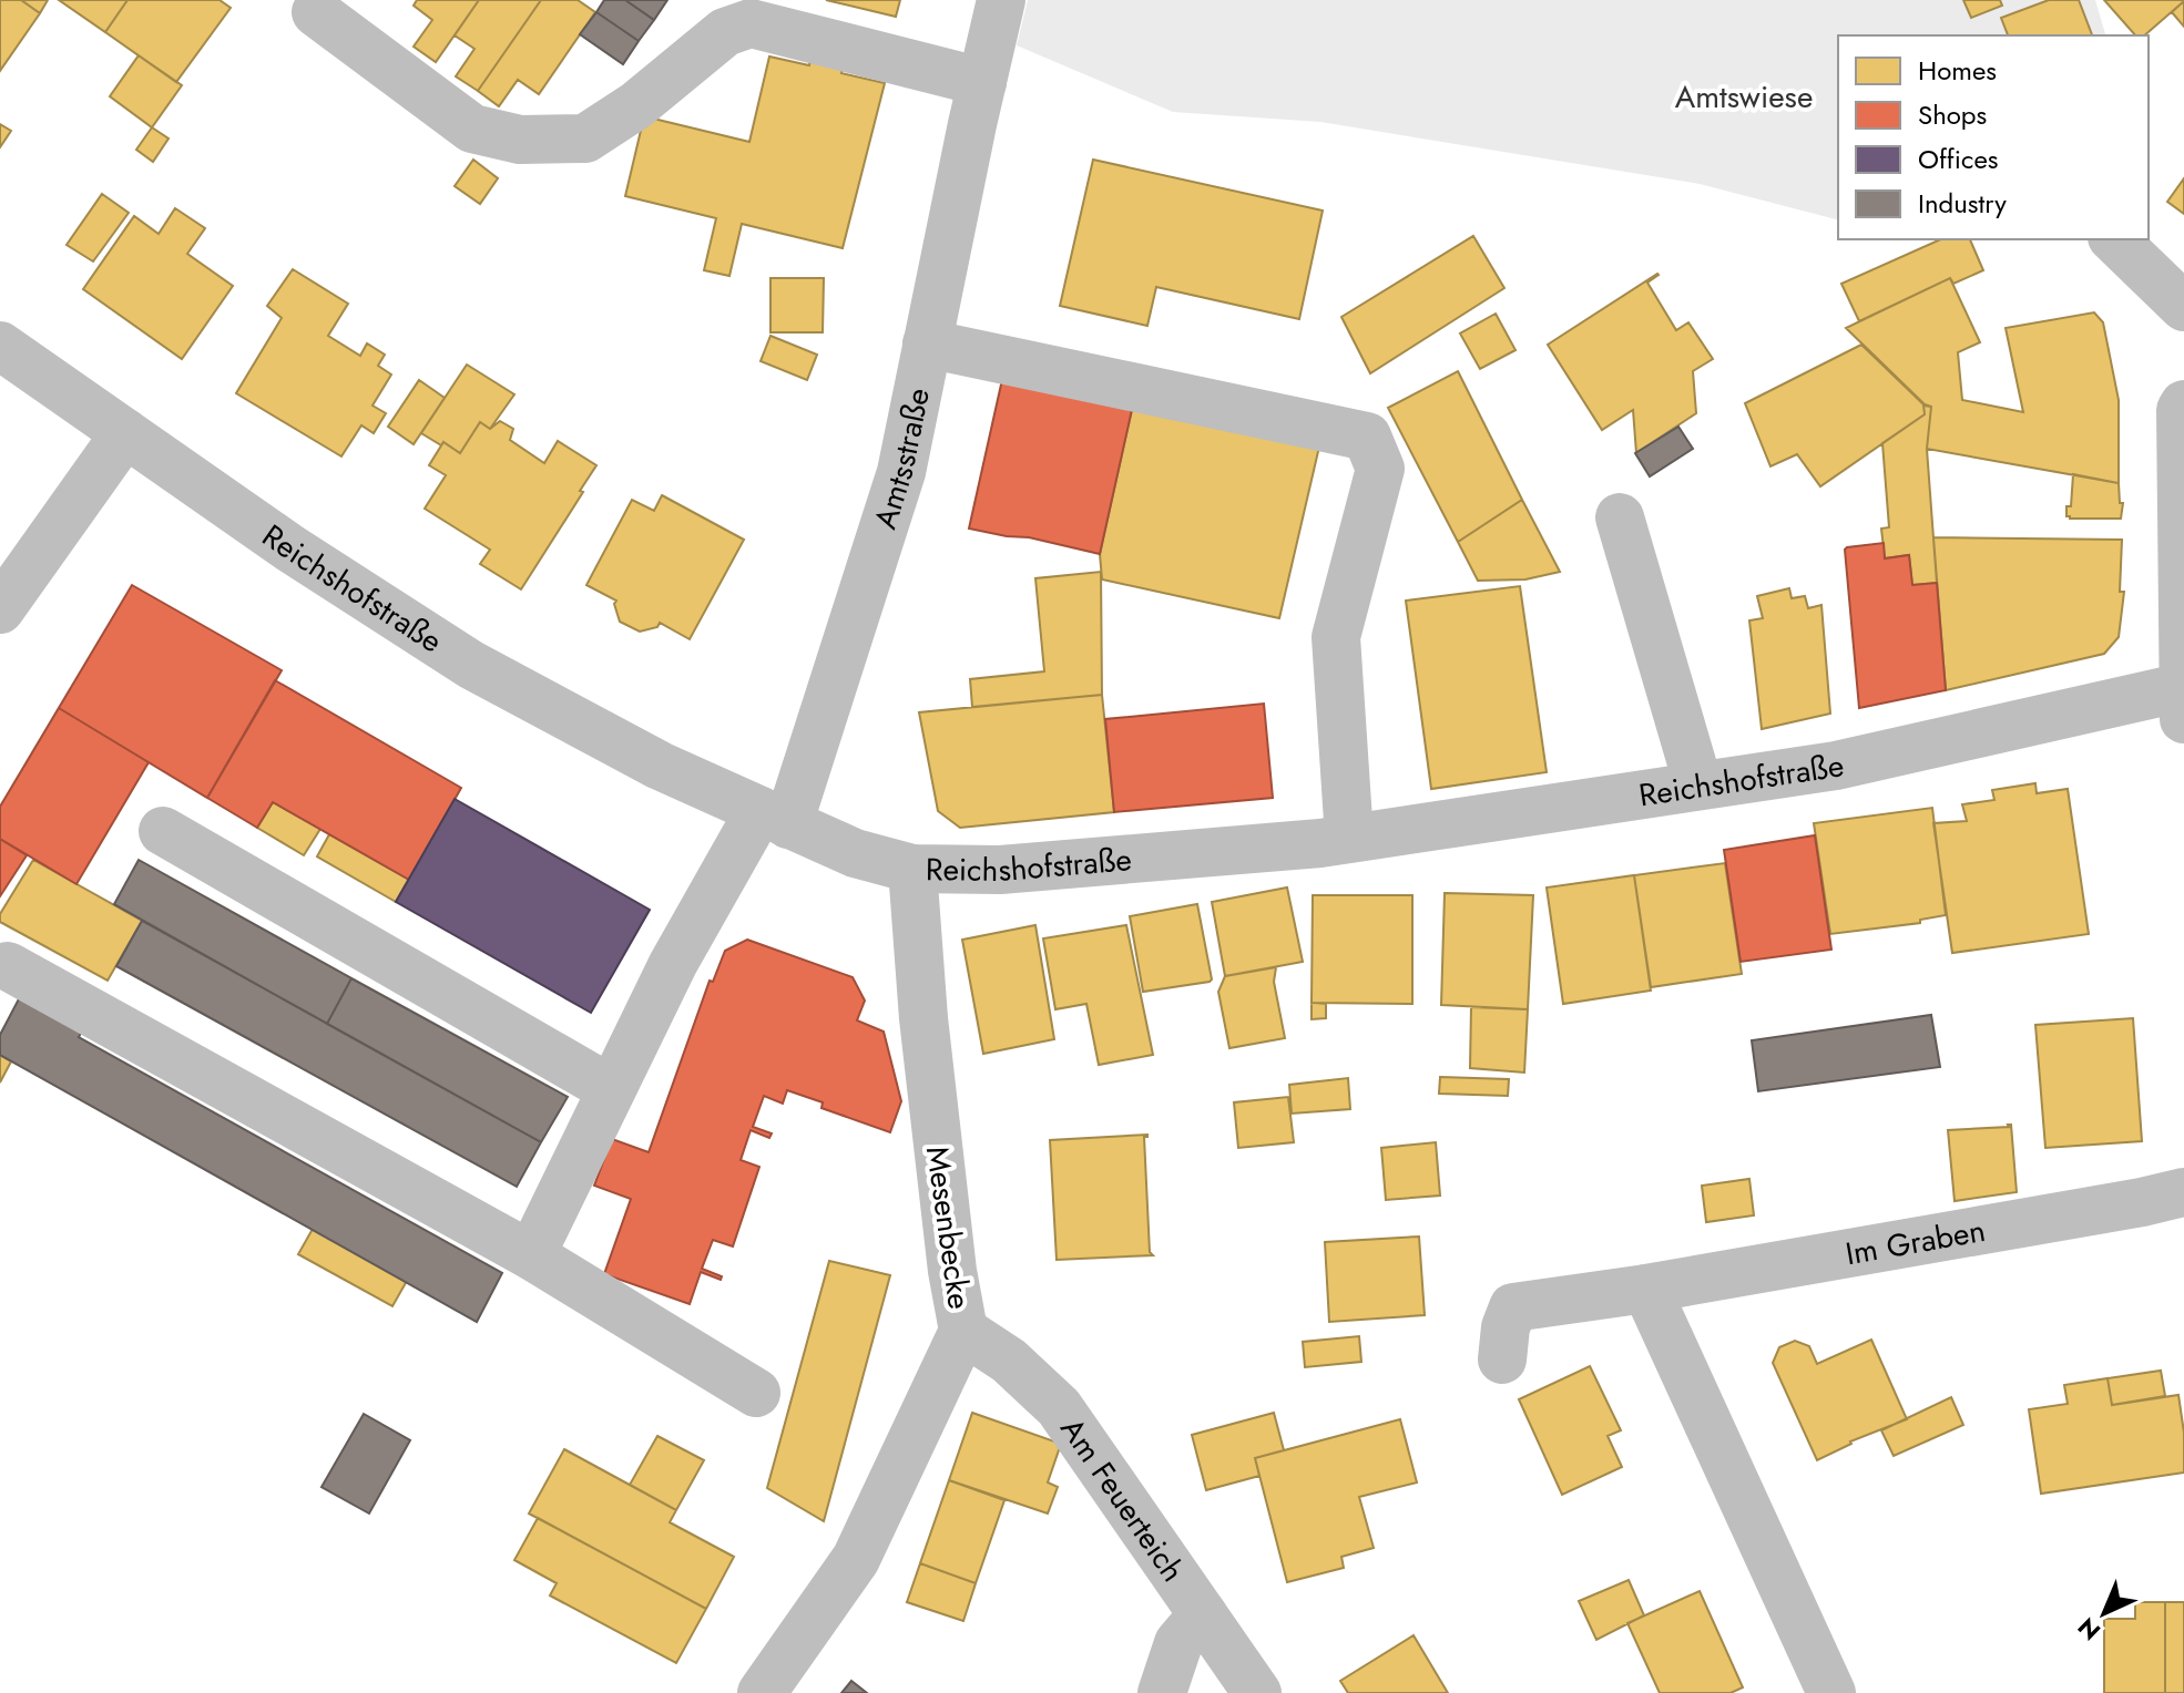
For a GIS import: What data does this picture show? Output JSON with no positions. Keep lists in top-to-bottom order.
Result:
{
  "streets": {
    "street": [
      "Amtsstraße",
      "Reichshofstraße",
      "Mesenbecke",
      "Im Graben",
      "Am Feuerteich"
    ]
  },
  "crossings": [
    ["Amtsstraße", "Reichshofstraße"],
    ["Reichshofstraße", "Mesenbecke"],
    ["Mesenbecke", "Am Feuerteich"]
  ],
  "parks": ["Amtswiese"],
  "legend": [
    "Homes",
    "Shops",
    "Offices",
    "Industry"
  ],
  "north": "bottom left"
}
